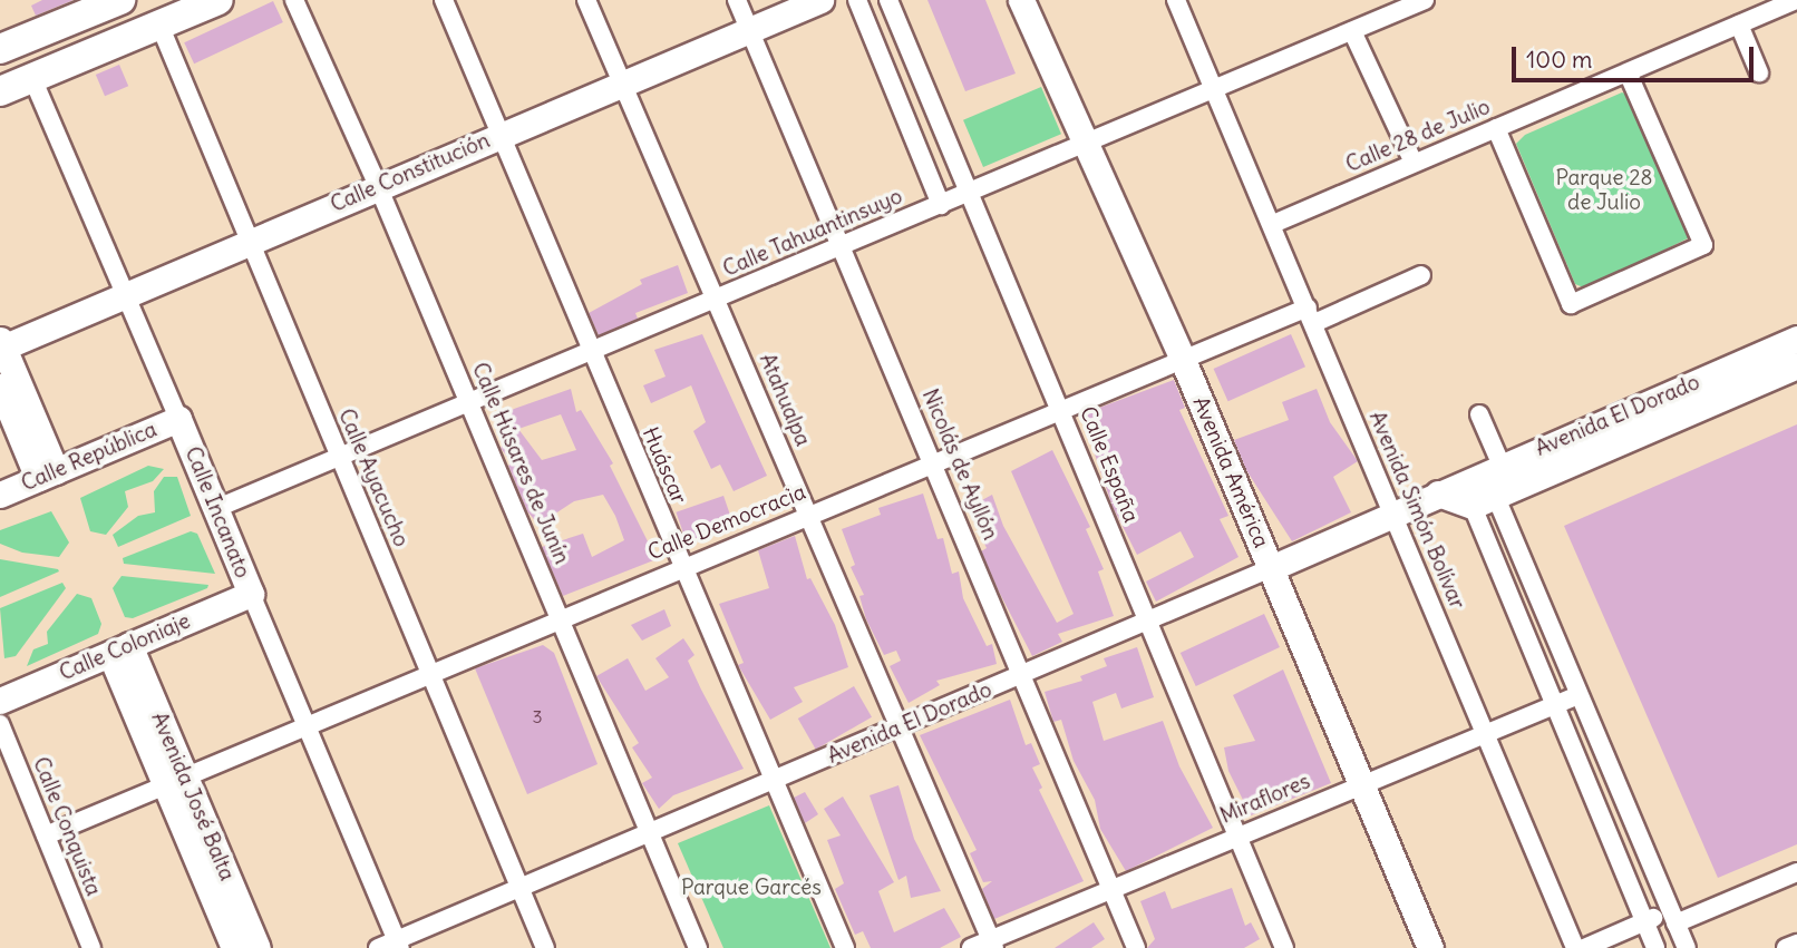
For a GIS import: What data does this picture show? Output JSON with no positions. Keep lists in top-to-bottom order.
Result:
{
  "streets": {
    "street": [
      "Calle 28 de Julio",
      "Calle Constitución",
      "Calle Tahuantinsuyo",
      "Atahualpa",
      "Avenida El Dorado",
      "Calle República",
      "Calle Húsares de Junín",
      "Nicolás de Ayllón",
      "Calle España",
      "Huáscar",
      "Avenida América",
      "Calle Ayacucho",
      "Avenida Simón Bolívar",
      "Calle Incanato",
      "Calle Democracia",
      "Calle Coloniaje",
      "Avenida José Balta",
      "Miraflores",
      "Calle Conquista"
    ]
  },
  "crossings": [
    ["Calle 28 de Julio", "Avenida Simón Bolívar"],
    ["Calle Constitución", "Atahualpa"],
    ["Calle Constitución", "Calle Húsares de Junín"],
    ["Calle Constitución", "Nicolás de Ayllón"],
    ["Calle Constitución", "Huáscar"],
    ["Calle Constitución", "Calle Ayacucho"],
    ["Calle Constitución", "Calle Incanato"],
    ["Calle Tahuantinsuyo", "Atahualpa"],
    ["Calle Tahuantinsuyo", "Calle Húsares de Junín"],
    ["Calle Tahuantinsuyo", "Nicolás de Ayllón"],
    ["Calle Tahuantinsuyo", "Calle España"],
    ["Calle Tahuantinsuyo", "Huáscar"],
    ["Calle Tahuantinsuyo", "Avenida América"],
    ["Calle Tahuantinsuyo", "Calle Ayacucho"],
    ["Calle Tahuantinsuyo", "Avenida Simón Bolívar"],
    ["Calle Tahuantinsuyo", "Calle Incanato"],
    ["Atahualpa", "Avenida El Dorado"],
    ["Atahualpa", "Calle Democracia"],
    ["Atahualpa", "Miraflores"],
    ["Avenida El Dorado", "Calle Húsares de Junín"],
    ["Avenida El Dorado", "Nicolás de Ayllón"],
    ["Avenida El Dorado", "Calle España"],
    ["Avenida El Dorado", "Huáscar"],
    ["Avenida El Dorado", "Avenida América"],
    ["Avenida El Dorado", "Calle Ayacucho"],
    ["Avenida El Dorado", "Avenida Simón Bolívar"],
    ["Avenida El Dorado", "Calle Incanato"],
    ["Calle República", "Calle Incanato"],
    ["Calle Húsares de Junín", "Calle Democracia"],
    ["Nicolás de Ayllón", "Calle Democracia"],
    ["Nicolás de Ayllón", "Miraflores"],
    ["Calle España", "Calle Democracia"],
    ["Calle España", "Miraflores"],
    ["Huáscar", "Calle Democracia"],
    ["Avenida América", "Calle Democracia"],
    ["Avenida América", "Miraflores"],
    ["Calle Ayacucho", "Calle Democracia"],
    ["Avenida Simón Bolívar", "Calle Democracia"],
    ["Avenida Simón Bolívar", "Miraflores"],
    ["Calle Incanato", "Calle Democracia"],
    ["Calle Incanato", "Calle Coloniaje"],
    ["Calle Democracia", "Avenida José Balta"],
    ["Calle Democracia", "Calle Conquista"],
    ["Calle Coloniaje", "Avenida José Balta"]
  ],
  "parks": ["Parque 28 de Julio", "Parque Garcés"],
  "house_numbers": ["3"],
  "scale_bar": "100 m"
}
